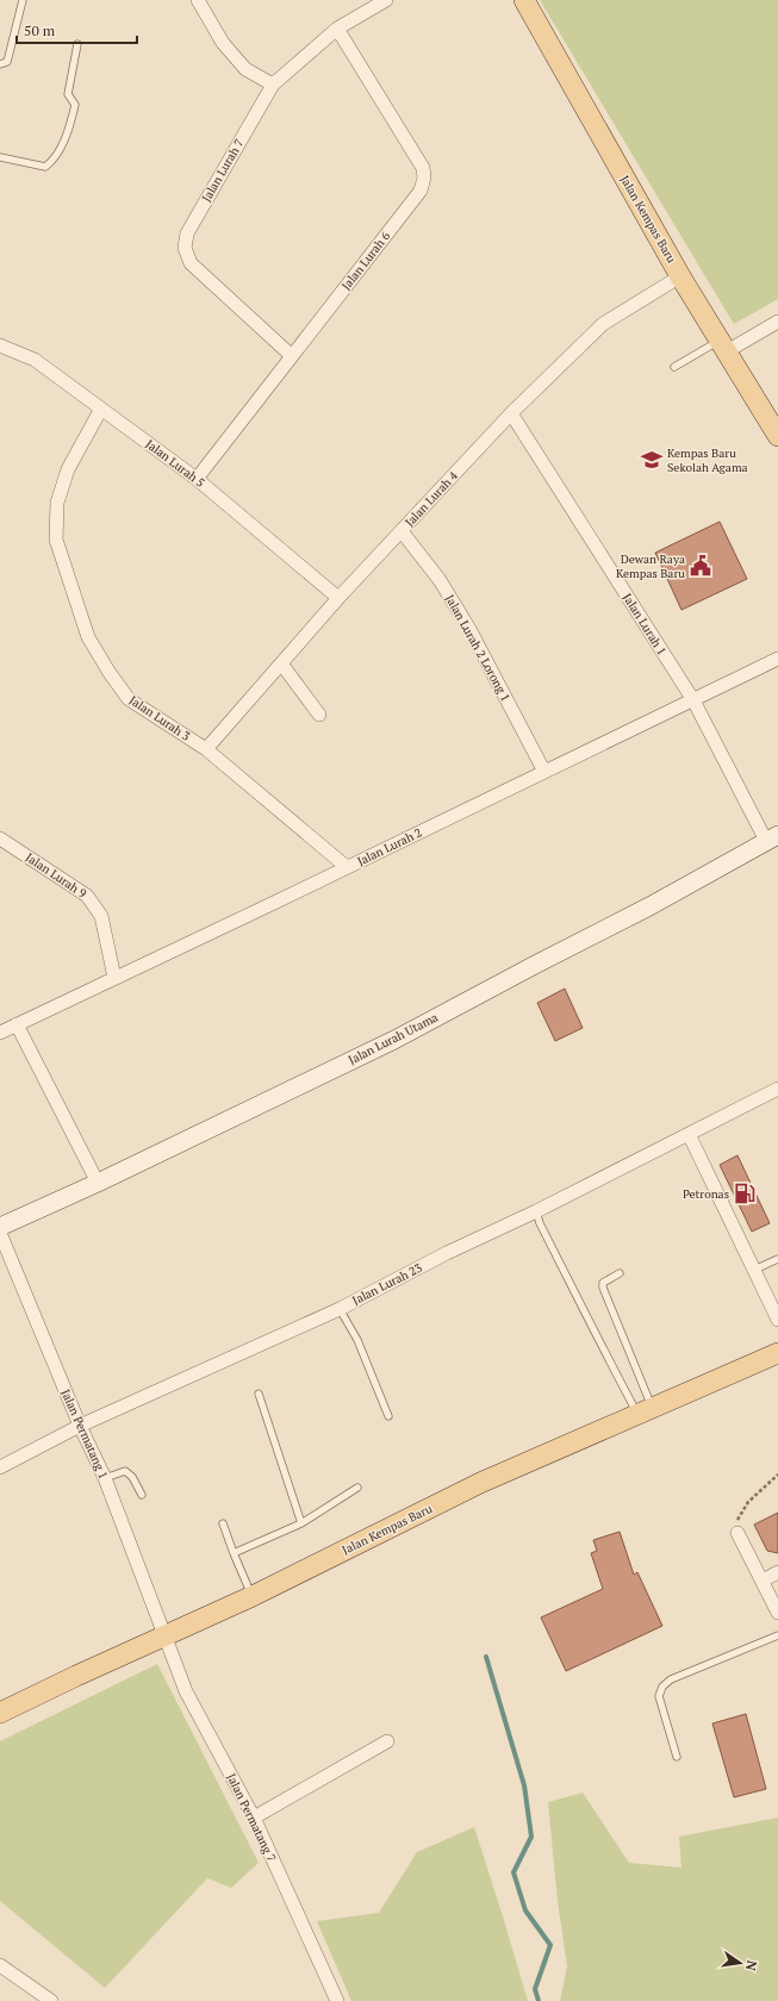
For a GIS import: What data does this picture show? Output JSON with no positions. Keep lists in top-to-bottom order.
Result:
{
  "streets": {
    "main road": ["Jalan Kempas Baru"],
    "street": [
      "Jalan Lurah 7",
      "Jalan Lurah 6",
      "Jalan Lurah 5",
      "Jalan Lurah 4",
      "Jalan Lurah 1",
      "Jalan Lurah 2 Lorong 1",
      "Jalan Lurah 3",
      "Jalan Lurah 2",
      "Jalan Lurah 9",
      "Jalan Lurah Utama",
      "Jalan Lurah 23",
      "Jalan Permatang 1",
      "Jalan Permatang 7"
    ]
  },
  "crossings": [
    ["Jalan Lurah 7", "Jalan Lurah 6"],
    ["Jalan Kempas Baru", "Jalan Lurah 4"],
    ["Jalan Kempas Baru", "Jalan Permatang 1"],
    ["Jalan Kempas Baru", "Jalan Permatang 7"],
    ["Jalan Lurah 6", "Jalan Lurah 5"],
    ["Jalan Lurah 5", "Jalan Lurah 4"],
    ["Jalan Lurah 5", "Jalan Lurah 3"],
    ["Jalan Lurah 4", "Jalan Lurah 1"],
    ["Jalan Lurah 4", "Jalan Lurah 2 Lorong 1"],
    ["Jalan Lurah 4", "Jalan Lurah 3"],
    ["Jalan Lurah 1", "Jalan Lurah 2"],
    ["Jalan Lurah 1", "Jalan Lurah Utama"],
    ["Jalan Lurah 2 Lorong 1", "Jalan Lurah 2"],
    ["Jalan Lurah 3", "Jalan Lurah 2"],
    ["Jalan Lurah 2", "Jalan Lurah 9"],
    ["Jalan Lurah 23", "Jalan Permatang 1"],
    ["Jalan Permatang 1", "Jalan Permatang 7"]
  ],
  "places": {
    "school or university": ["Kempas Baru Sekolah Agama"],
    "public building": ["Dewan Raya Kempas Baru"],
    "fuel station": ["Petronas"]
  },
  "scale_bar": "50 m",
  "north": "right"
}
